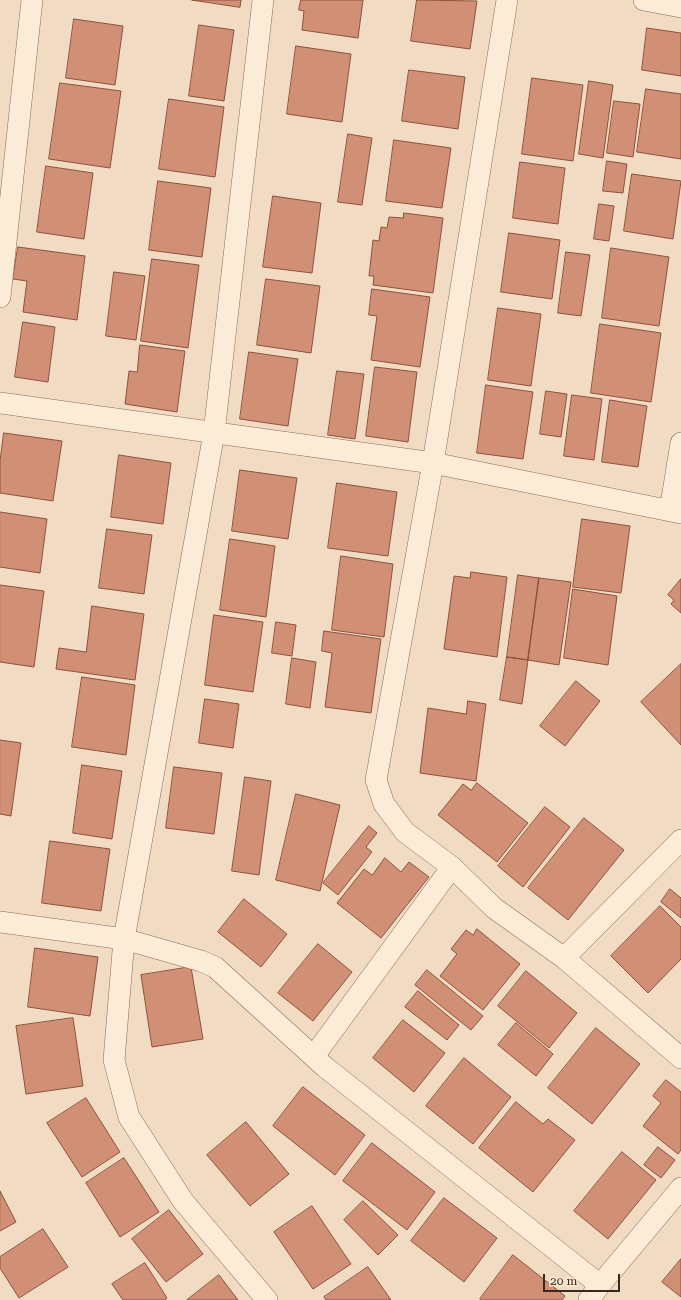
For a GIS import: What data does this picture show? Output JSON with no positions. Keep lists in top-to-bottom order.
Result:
{
  "scale_bar": "20 m"
}
